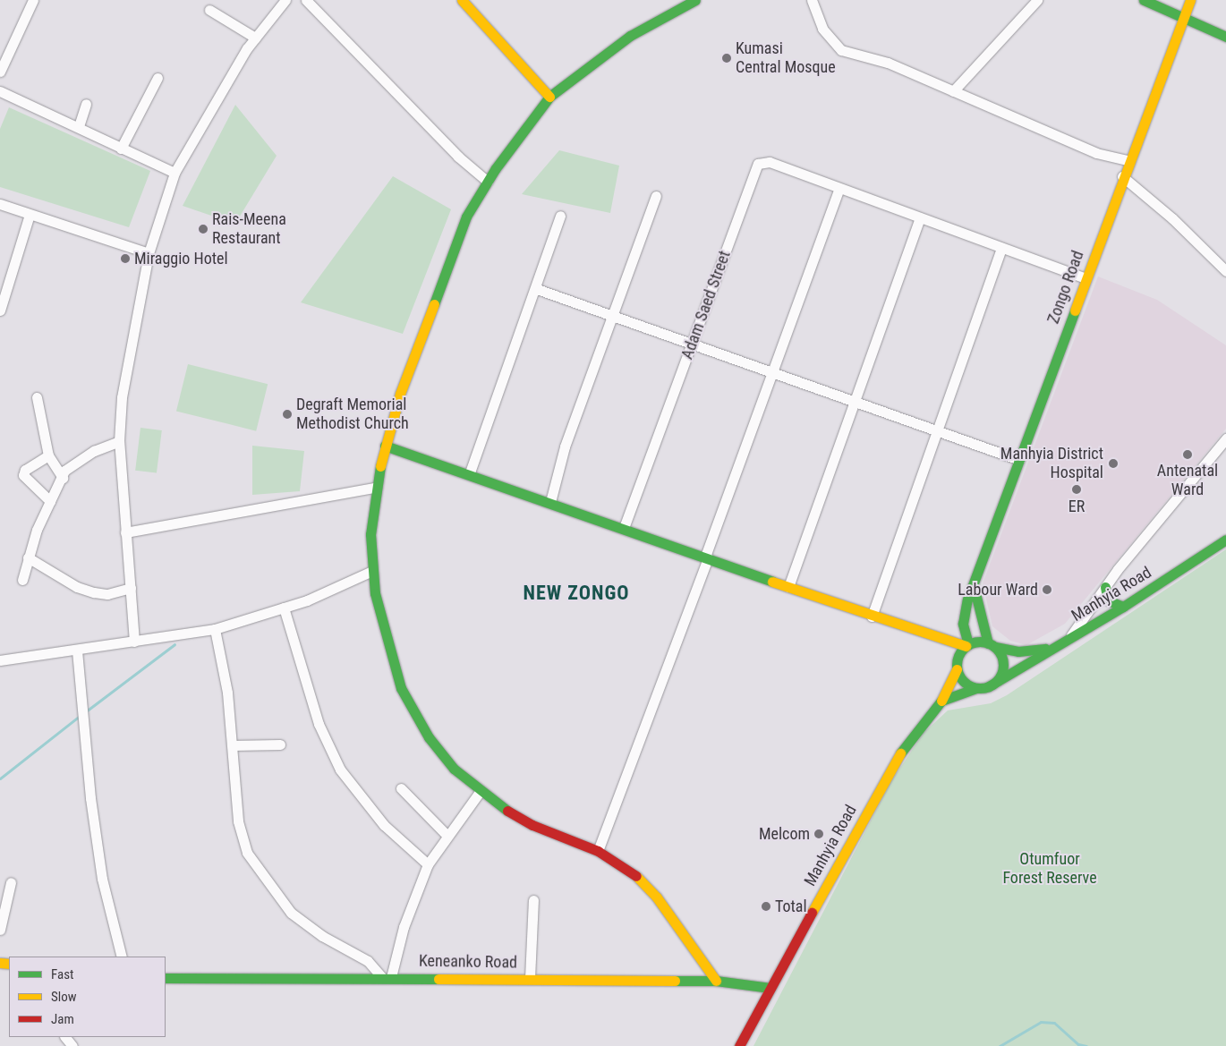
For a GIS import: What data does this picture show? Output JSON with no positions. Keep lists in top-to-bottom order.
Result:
{
  "streets": {
    "street": [
      "Zongo Road",
      "Adam Saed Street",
      "Manhyia Road",
      "Keneanko Road"
    ]
  },
  "crossings": [
    ["Zongo Road", "Manhyia Road"],
    ["Manhyia Road", "Keneanko Road"]
  ],
  "districts": ["NEW ZONGO"],
  "parks": ["Otumfuor Forest Reserve"],
  "places": [
    "Kumasi Central Mosque",
    "Rais-Meena Restaurant",
    "Miraggio Hotel",
    "Degraft Memorial Methodist Church",
    "Antenatal Ward",
    "Manhyia District Hospital",
    "ER",
    "Labour Ward",
    "Melcom",
    "Total"
  ],
  "legend": ["Fast", "Slow", "Jam"]
}
